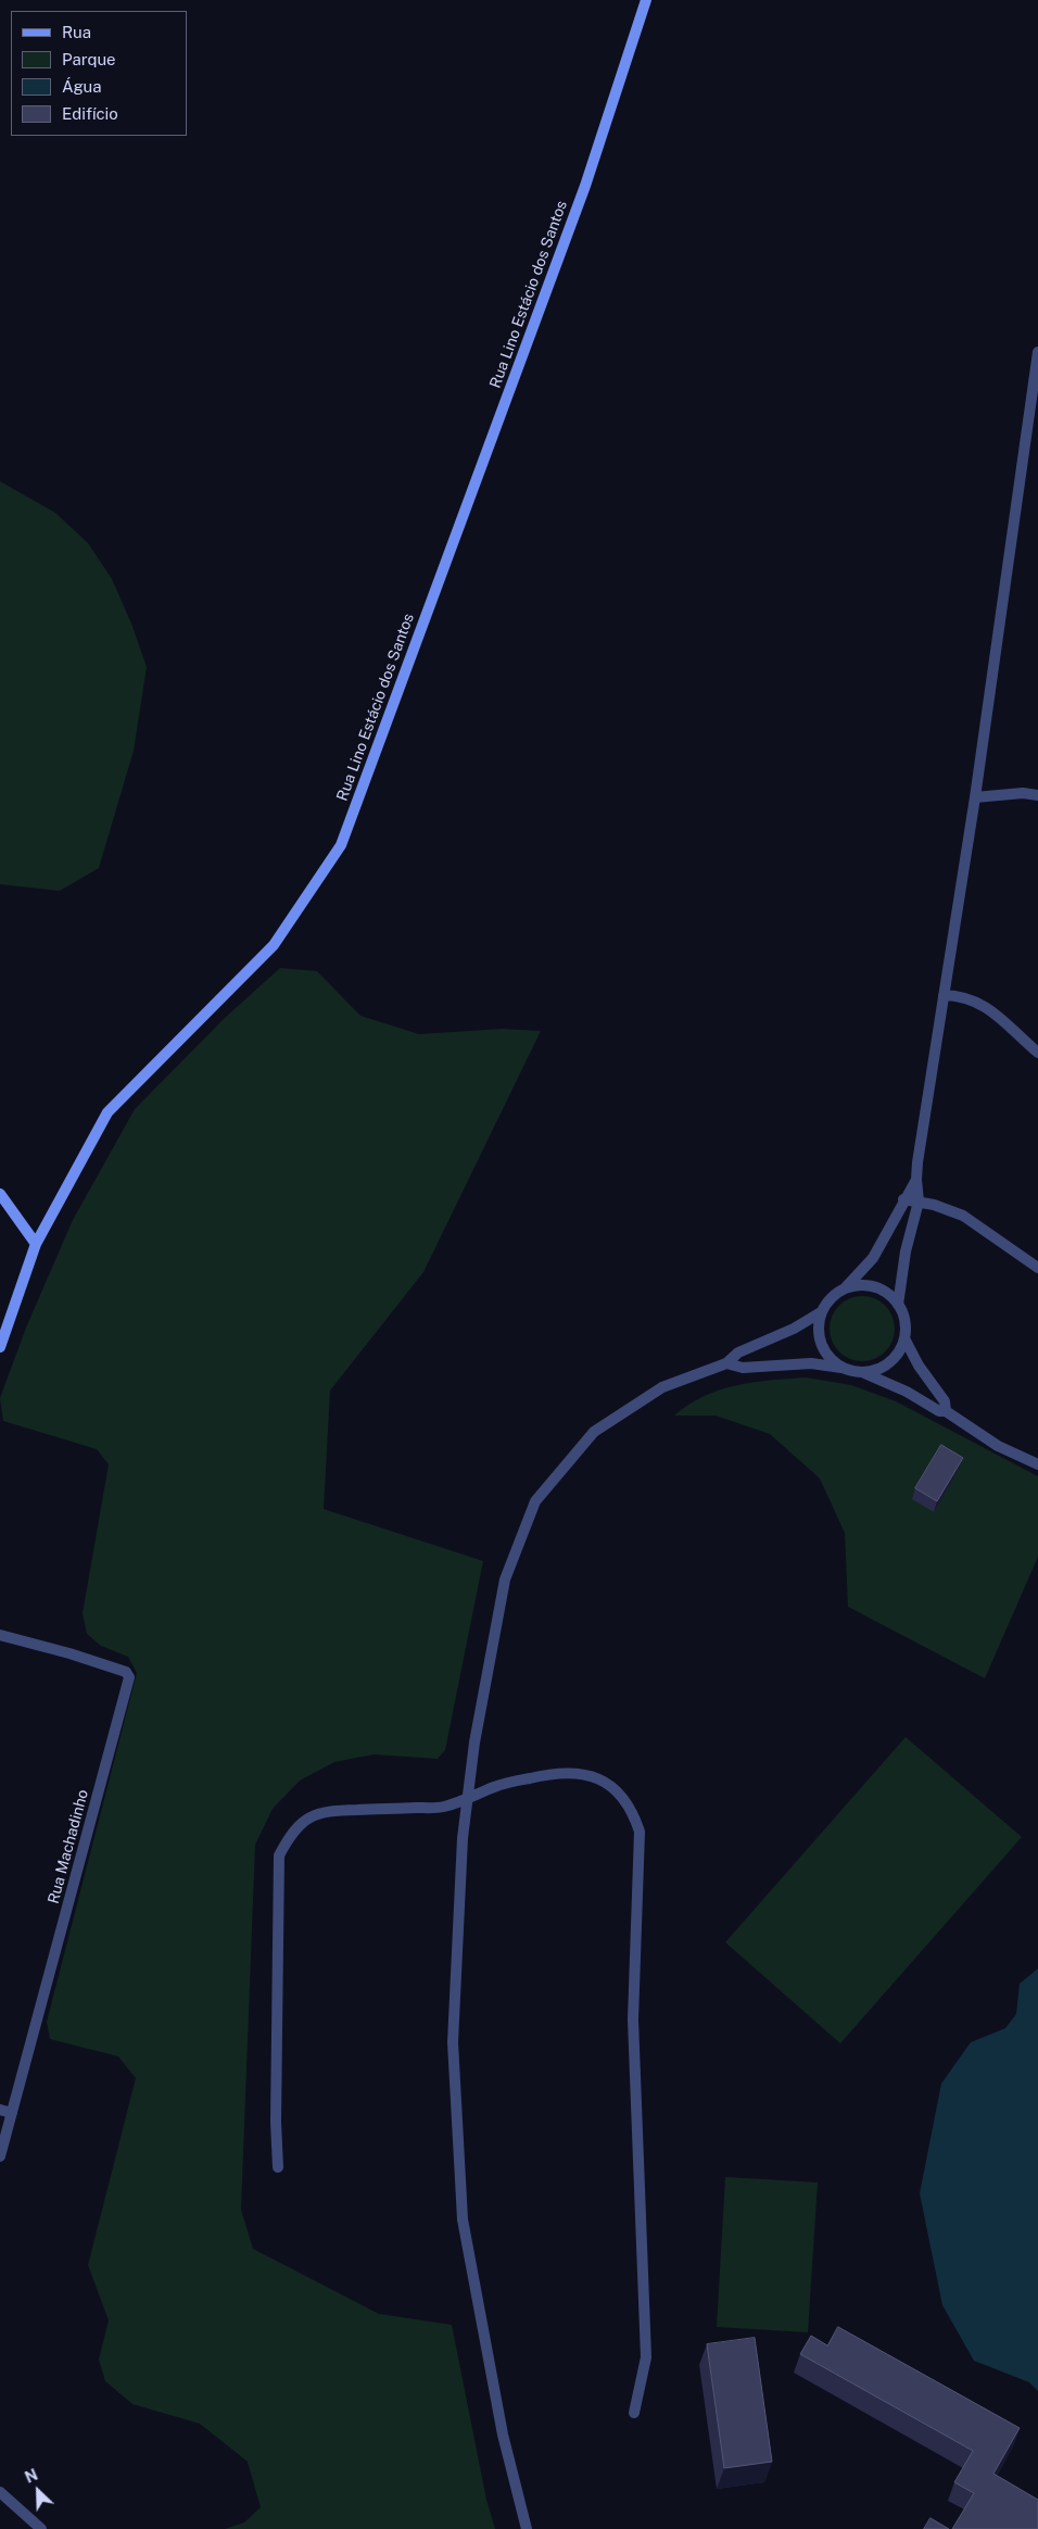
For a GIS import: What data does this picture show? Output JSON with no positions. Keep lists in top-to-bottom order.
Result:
{
  "streets": {
    "main road": ["Rua Lino Estácio dos Santos"],
    "street": ["Rua Machadinho"]
  },
  "legend": [
    "Rua",
    "Parque",
    "Água",
    "Edifício"
  ],
  "north": "top left"
}
